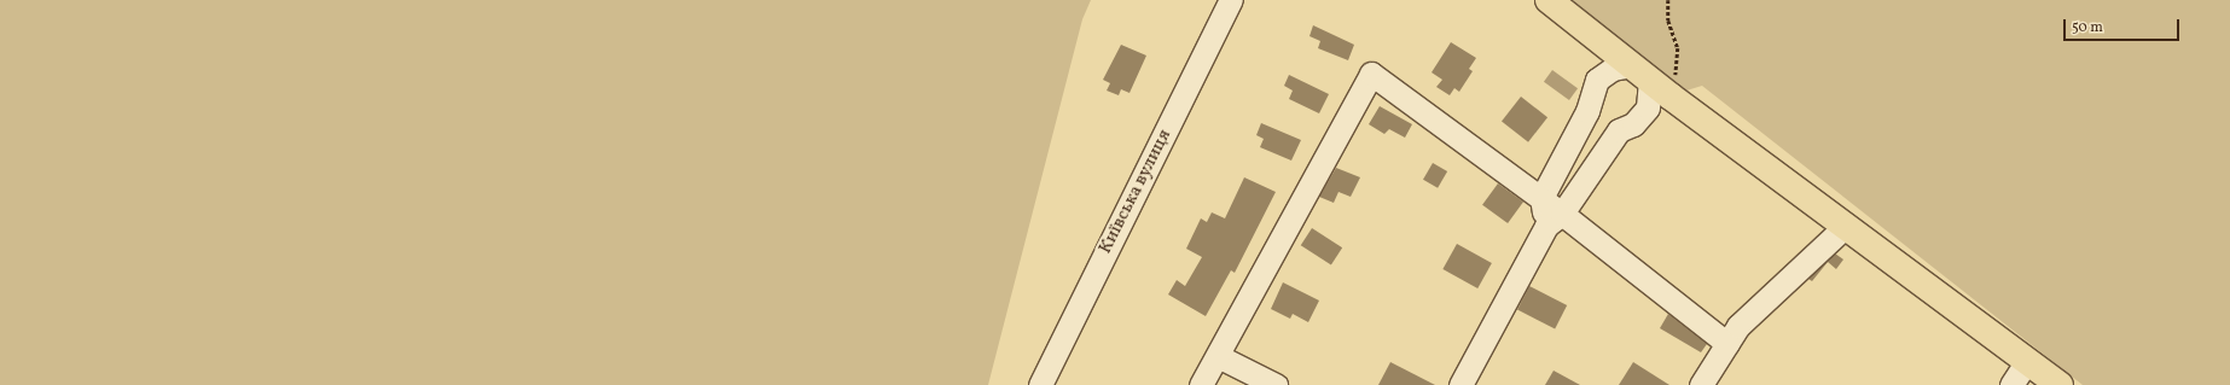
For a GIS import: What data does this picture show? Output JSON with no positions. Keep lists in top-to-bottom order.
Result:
{
  "streets": {
    "street": ["Київська вулиця"]
  },
  "scale_bar": "50 m"
}
